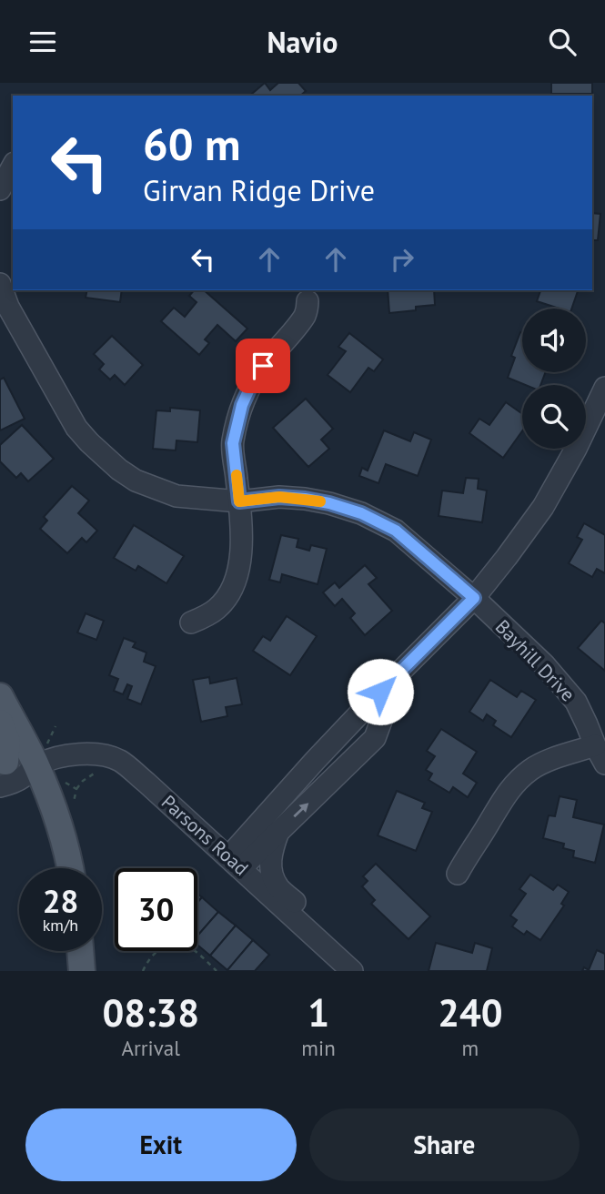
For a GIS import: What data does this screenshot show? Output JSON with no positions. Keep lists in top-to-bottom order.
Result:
{
  "streets": {
    "street": ["Bayhill Drive", "Parsons Road"]
  },
  "page": {
    "header": "Navio",
    "turn": ["60 m", "Girvan Ridge Drive"],
    "speed": "28 km/h",
    "limit": "30",
    "eta": [
      "08:38",
      "Arrival",
      "1",
      "min",
      "240",
      "m"
    ],
    "buttons": ["Exit", "Share"]
  }
}
